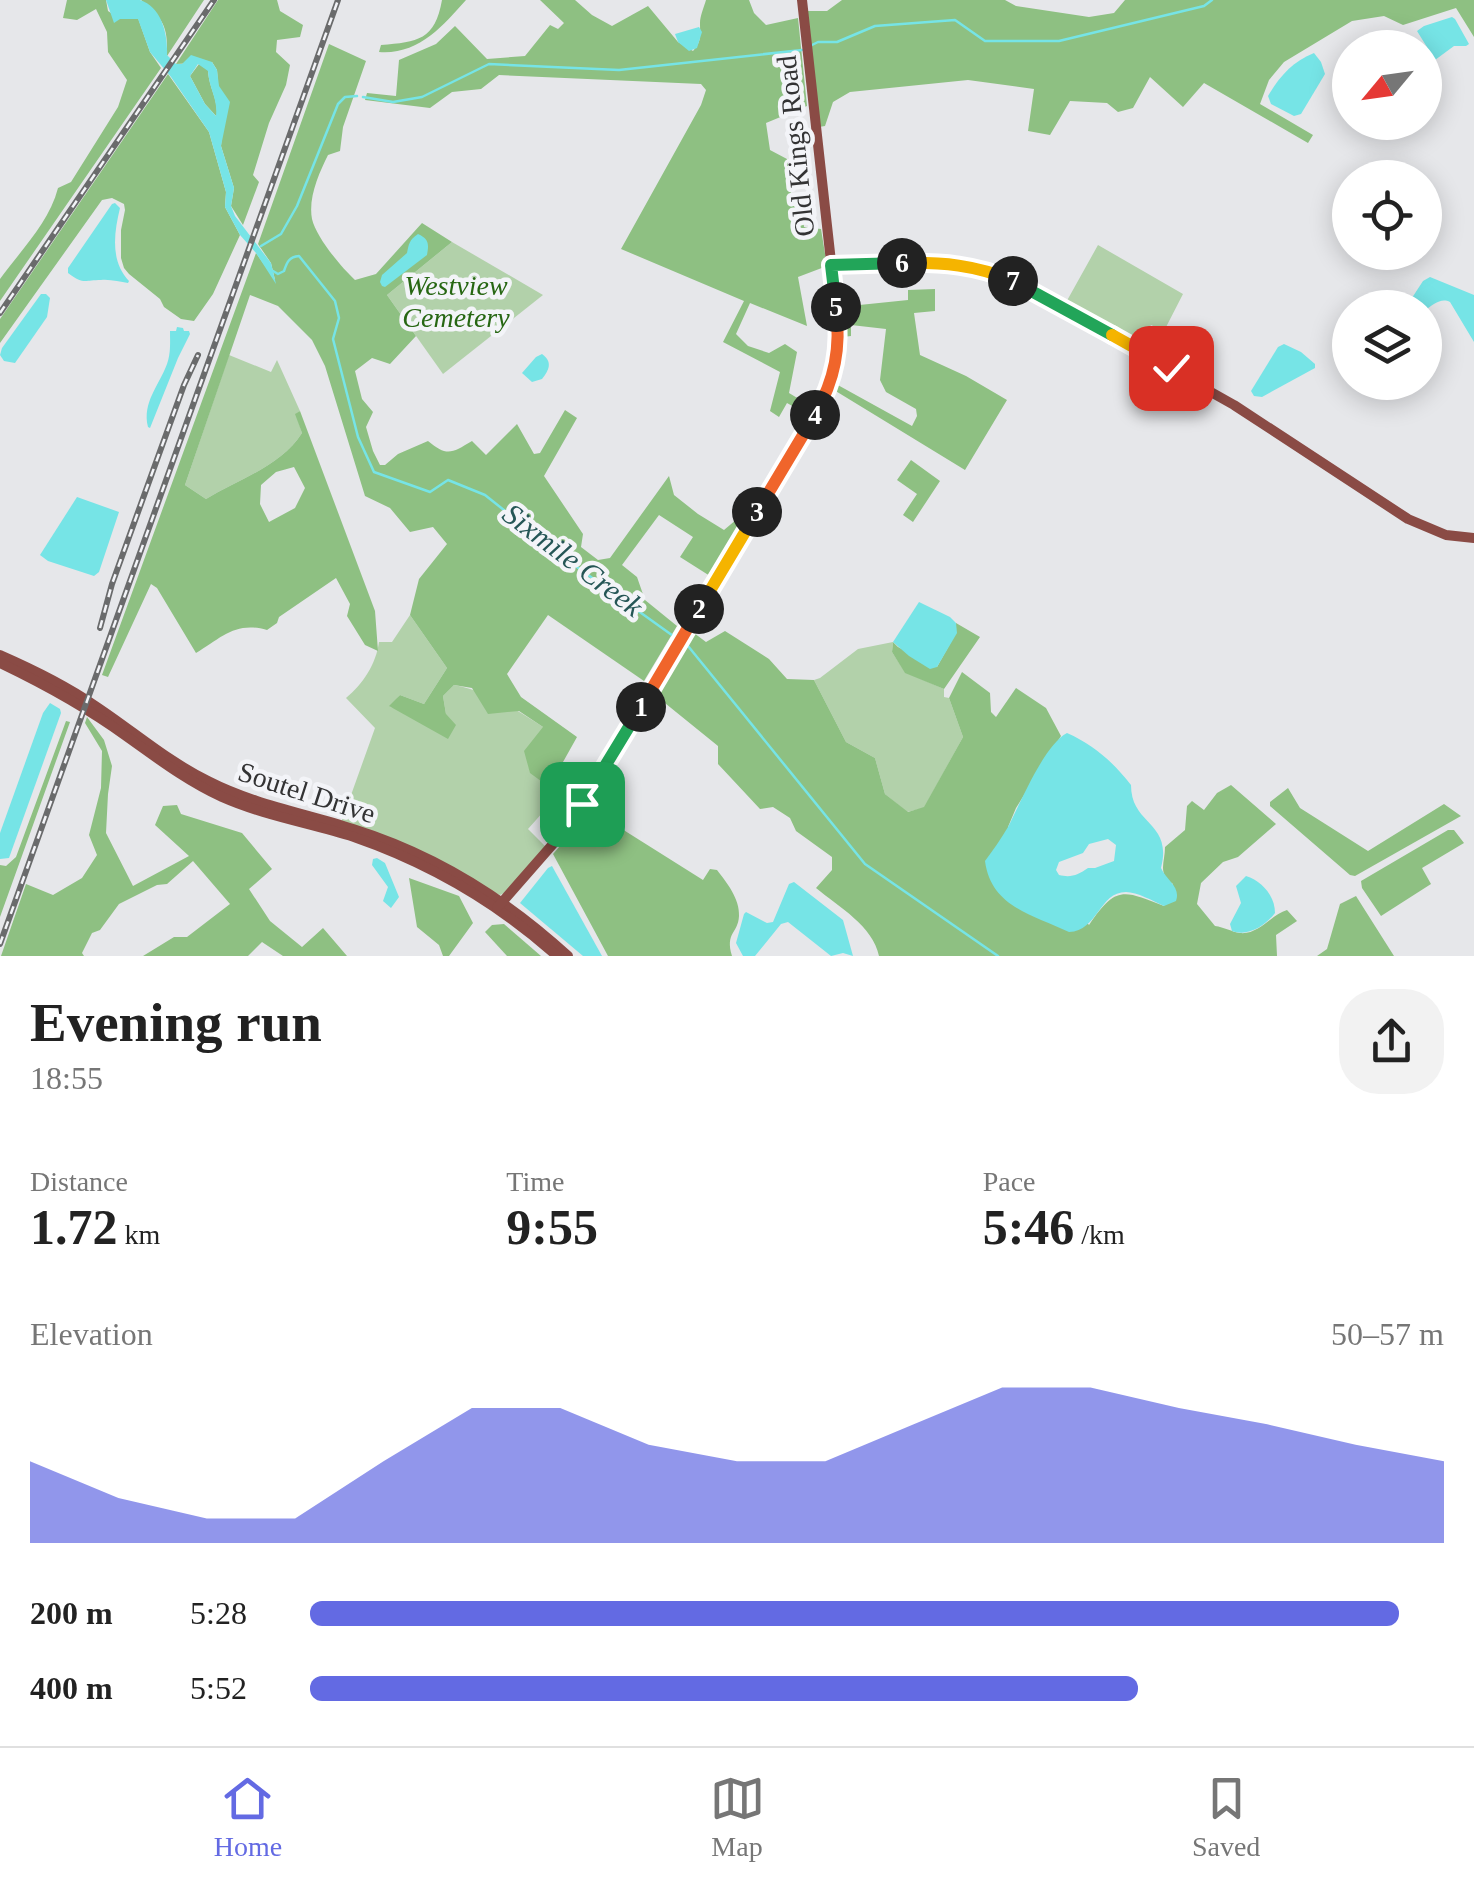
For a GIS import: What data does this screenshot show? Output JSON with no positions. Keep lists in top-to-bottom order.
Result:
{
  "streets": {
    "main road": ["Old Kings Road", "Soutel Drive"]
  },
  "crossings": [
    ["Old Kings Road", "Soutel Drive"]
  ],
  "water": ["Sixmile Creek"],
  "parks": ["Westview Cemetery"],
  "north": "bottom left",
  "page": {
    "pins": [
      "6",
      "7",
      "5",
      "4",
      "3",
      "2",
      "1"
    ],
    "heading": ["Evening run", "18:55"],
    "stats": [
      ["Distance", "1.72 km"],
      ["Time", "9:55"],
      ["Pace", "5:46 /km"]
    ],
    "chart": ["Elevation", "50–57 m"],
    "list": [
      {
        "name": "200 m",
        "note": "5:28"
      },
      {
        "name": "400 m",
        "note": "5:52"
      }
    ],
    "tabs": ["Home", "Map", "Saved"]
  }
}
